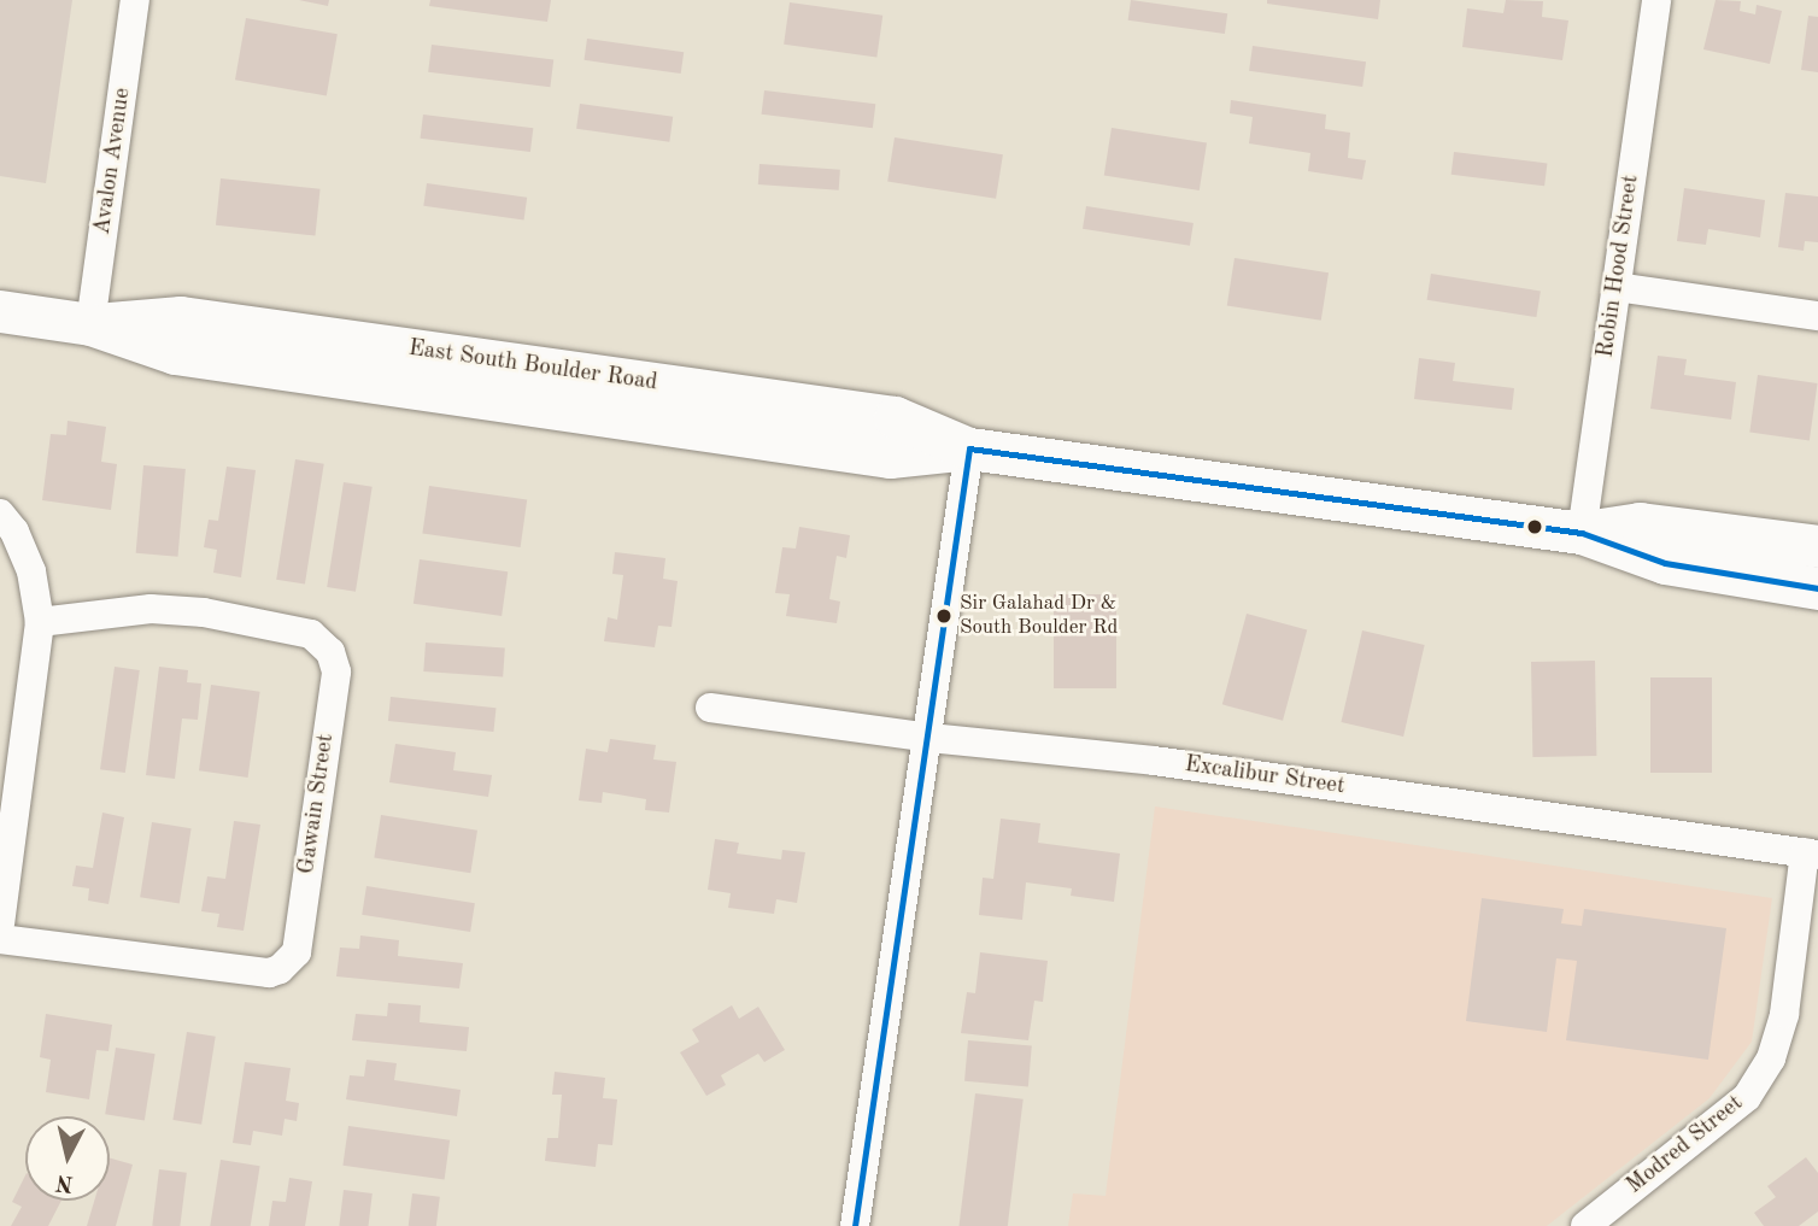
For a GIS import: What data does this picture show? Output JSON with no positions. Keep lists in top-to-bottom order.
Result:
{
  "streets": {
    "main road": ["East South Boulder Road"],
    "street": [
      "Avalon Avenue",
      "Robin Hood Street",
      "Excalibur Street",
      "Gawain Street",
      "Modred Street"
    ]
  },
  "crossings": [
    ["Avalon Avenue", "East South Boulder Road"],
    ["Robin Hood Street", "East South Boulder Road"],
    ["Excalibur Street", "Modred Street"]
  ],
  "places": ["Sir Galahad Dr & South Boulder Rd"],
  "north": "bottom"
}
